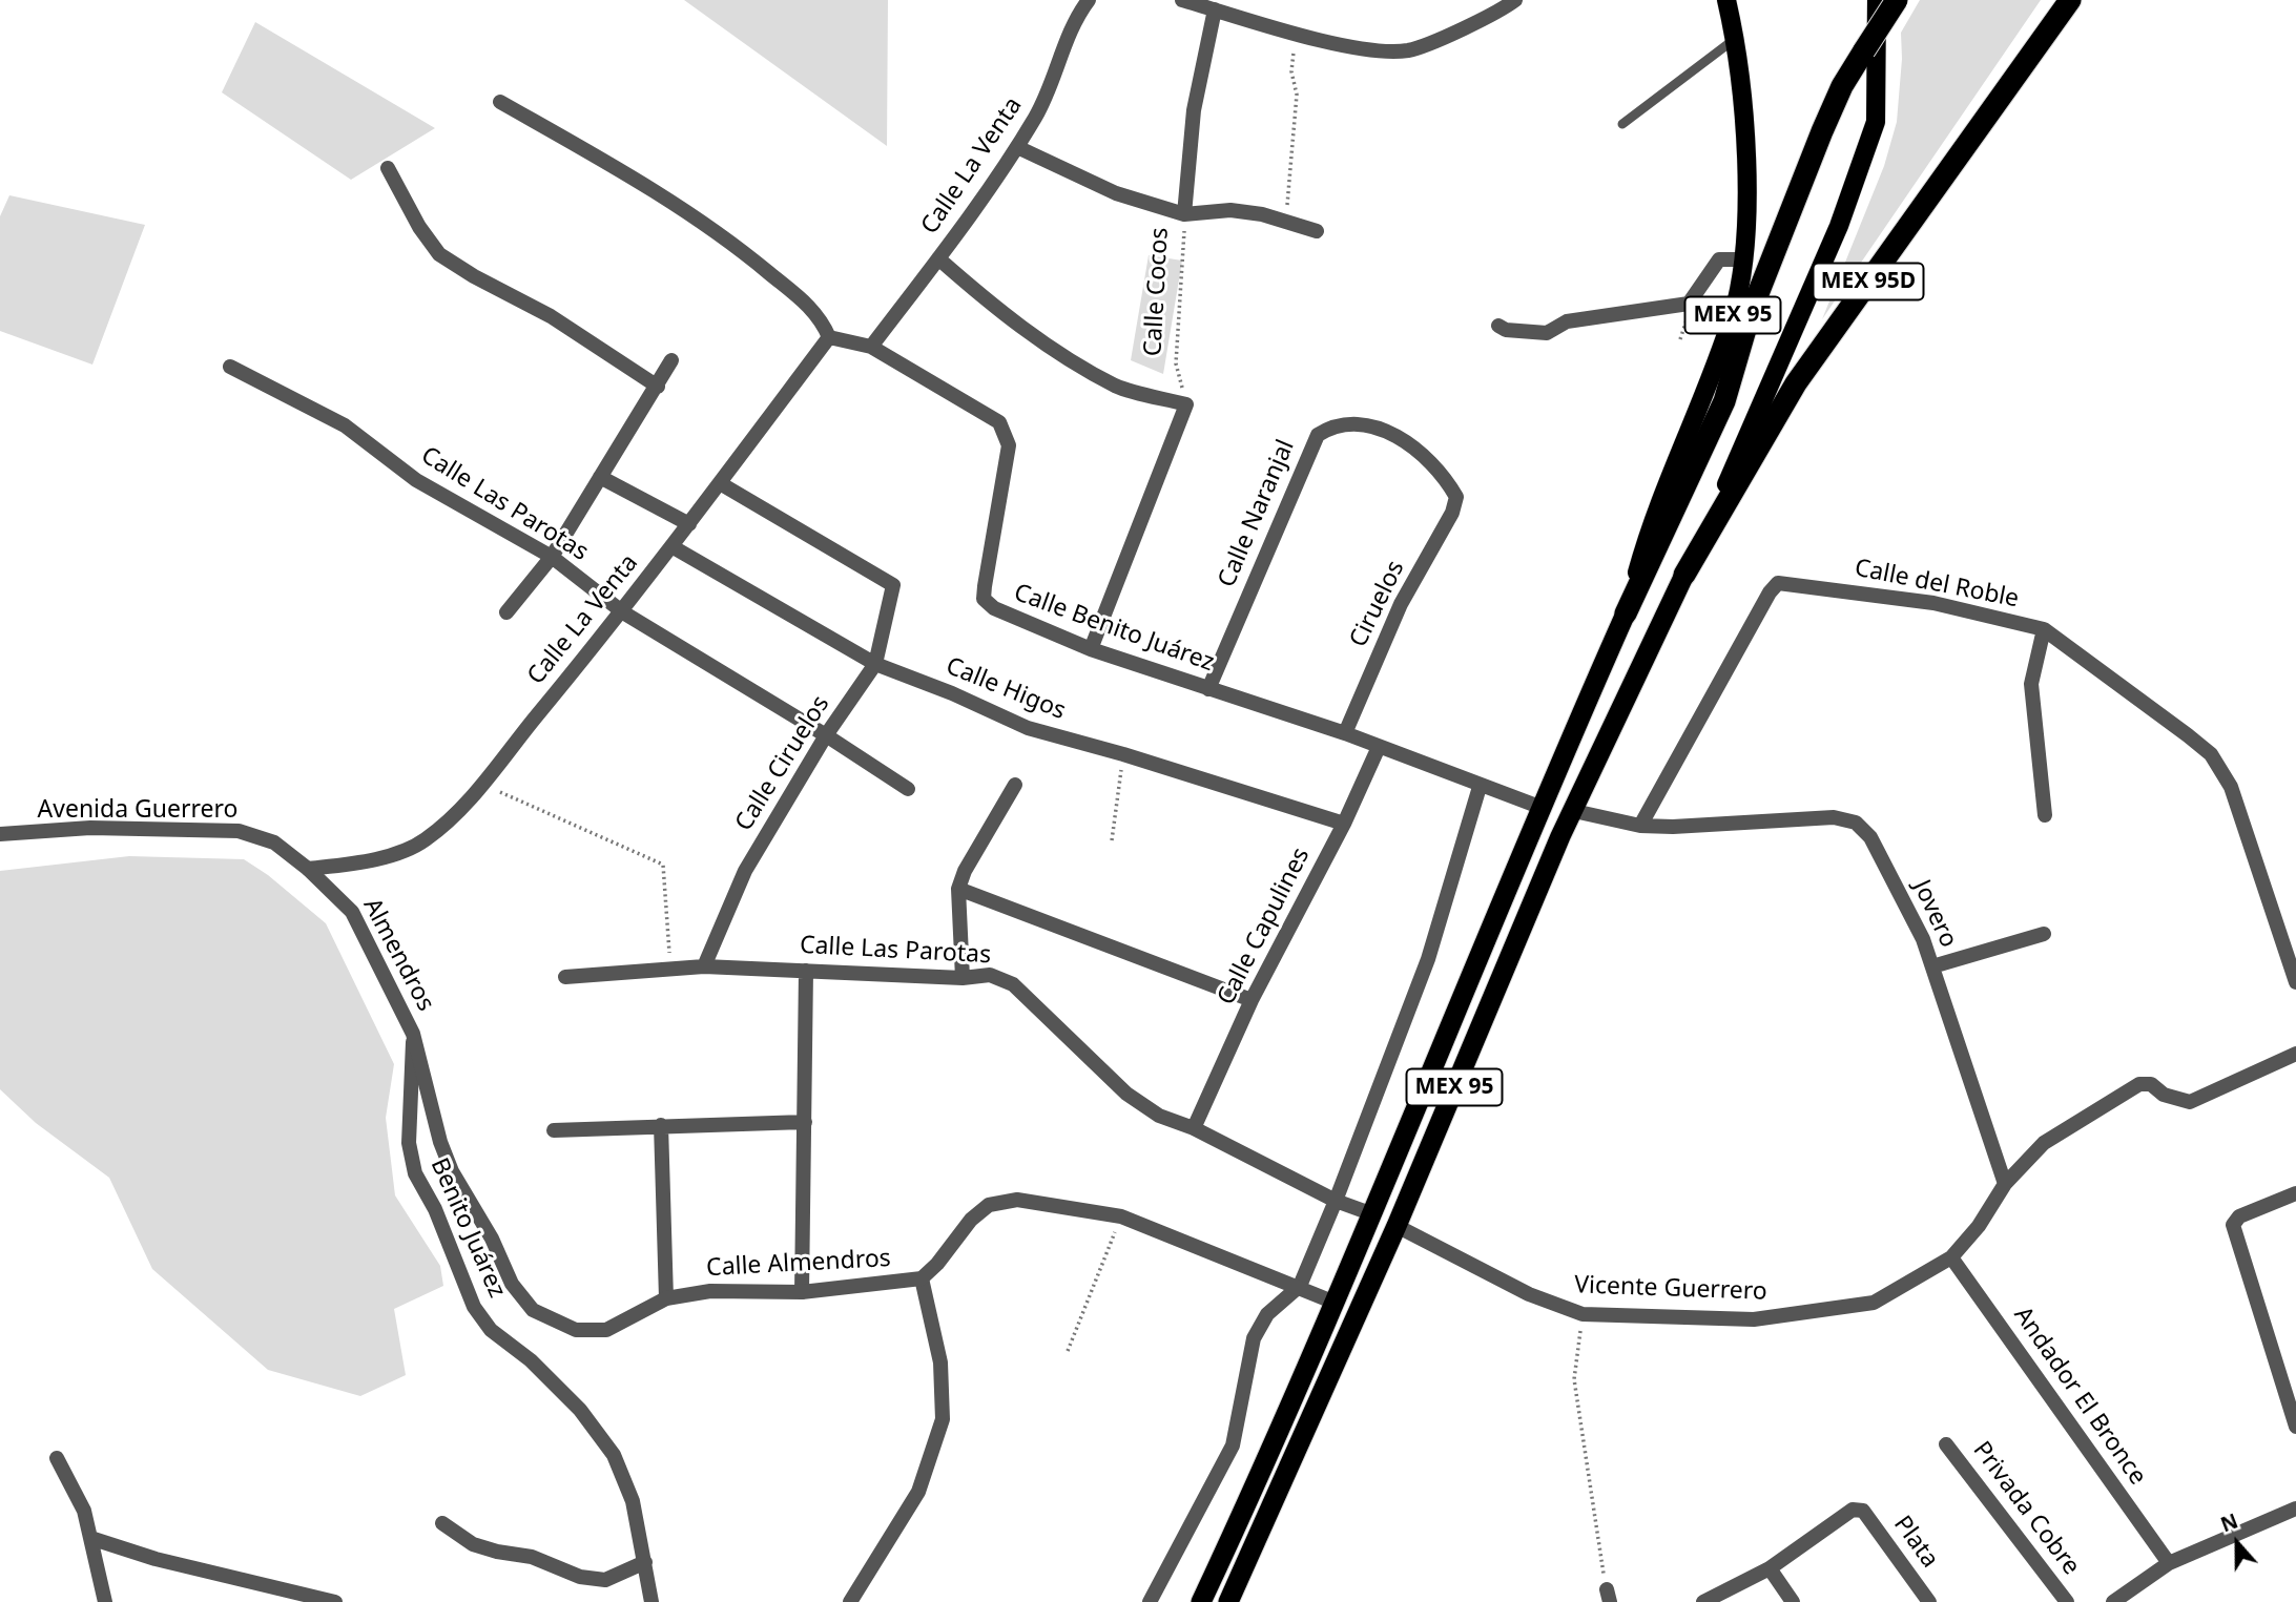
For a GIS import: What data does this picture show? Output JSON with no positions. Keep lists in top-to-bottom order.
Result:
{
  "streets": {
    "highway": ["MEX 95D", "MEX 95"],
    "street": [
      "Calle La Venta",
      "Calle Cocos",
      "Calle Las Parotas",
      "Calle Naranjal",
      "Calle del Roble",
      "Ciruelos",
      "Calle Benito Juárez",
      "Calle Higos",
      "Calle Ciruelos",
      "Avenida Guerrero",
      "Jovero",
      "Calle Capulines",
      "Almendros",
      "Benito Juárez",
      "Calle Almendros",
      "Vicente Guerrero",
      "Andador El Bronce",
      "Privada Cobre",
      "Plata"
    ]
  },
  "crossings": [
    ["Calle La Venta", "Calle Las Parotas"],
    ["Calle La Venta", "Calle Benito Juárez"],
    ["Calle La Venta", "Calle Higos"],
    ["Calle La Venta", "Calle Ciruelos"],
    ["Calle La Venta", "Avenida Guerrero"],
    ["Calle La Venta", "Almendros"],
    ["MEX 95D", "MEX 95"],
    ["MEX 95", "Calle Las Parotas"],
    ["MEX 95", "Calle Benito Juárez"],
    ["MEX 95", "Jovero"],
    ["MEX 95", "Calle Almendros"],
    ["MEX 95", "Vicente Guerrero"],
    ["Calle Las Parotas", "Calle Ciruelos"],
    ["Calle Las Parotas", "Calle Capulines"],
    ["Calle Naranjal", "Ciruelos"],
    ["Calle Naranjal", "Calle Benito Juárez"],
    ["Calle del Roble", "Jovero"],
    ["Ciruelos", "Calle Benito Juárez"],
    ["Calle Benito Juárez", "Calle Capulines"],
    ["Calle Higos", "Calle Ciruelos"],
    ["Calle Higos", "Calle Capulines"],
    ["Avenida Guerrero", "Almendros"],
    ["Almendros", "Benito Juárez"],
    ["Almendros", "Calle Almendros"],
    ["Benito Juárez", "Calle Almendros"],
    ["Vicente Guerrero", "Andador El Bronce"]
  ],
  "north": "top"
}
